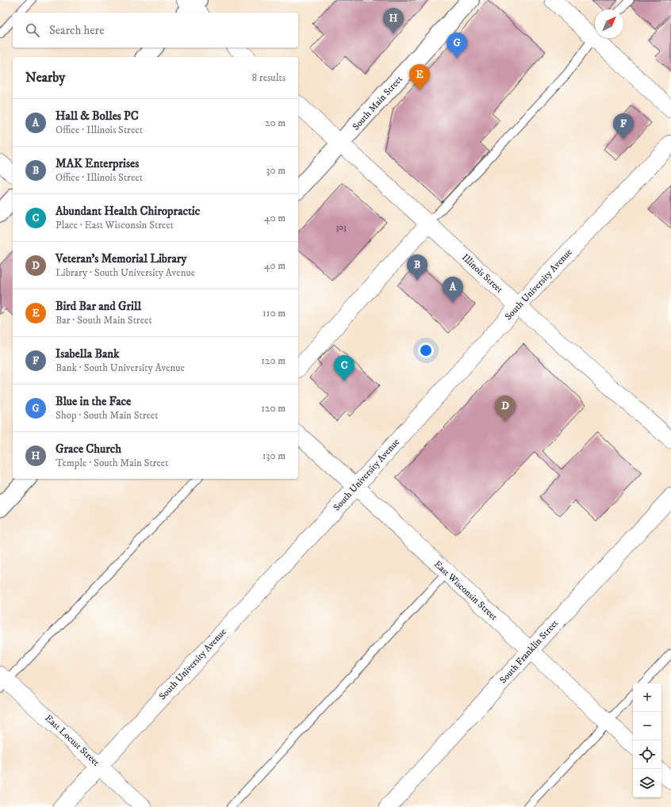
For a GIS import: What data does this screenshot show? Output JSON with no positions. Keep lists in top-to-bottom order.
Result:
{
  "streets": {
    "street": [
      "South Main Street",
      "Illinois Street",
      "South University Avenue",
      "East Wisconsin Street",
      "South Franklin Street",
      "East Locust Street"
    ]
  },
  "crossings": [
    ["South Main Street", "Illinois Street"],
    ["Illinois Street", "South University Avenue"],
    ["South University Avenue", "East Wisconsin Street"],
    ["South University Avenue", "East Locust Street"],
    ["East Wisconsin Street", "South Franklin Street"]
  ],
  "house_numbers": ["303"],
  "north": "top right",
  "page": {
    "pins": [
      "H",
      "G",
      "E",
      "F",
      "B",
      "A",
      "C",
      "D"
    ],
    "search": "Search here",
    "heading": ["Nearby", "8 results"],
    "list": [
      {
        "mark": "A",
        "name": "Hall & Bolles PC",
        "note": "Office · Illinois Street",
        "value": "20 m"
      },
      {
        "mark": "B",
        "name": "MAK Enterprises",
        "note": "Office · Illinois Street",
        "value": "30 m"
      },
      {
        "mark": "C",
        "name": "Abundant Health Chiropractic",
        "note": "Place · East Wisconsin Street",
        "value": "40 m"
      },
      {
        "mark": "D",
        "name": "Veteran's Memorial Library",
        "note": "Library · South University Avenue",
        "value": "40 m"
      },
      {
        "mark": "E",
        "name": "Bird Bar and Grill",
        "note": "Bar · South Main Street",
        "value": "110 m"
      },
      {
        "mark": "F",
        "name": "Isabella Bank",
        "note": "Bank · South University Avenue",
        "value": "120 m"
      },
      {
        "mark": "G",
        "name": "Blue in the Face",
        "note": "Shop · South Main Street",
        "value": "120 m"
      },
      {
        "mark": "H",
        "name": "Grace Church",
        "note": "Temple · South Main Street",
        "value": "130 m"
      }
    ],
    "map_buttons": ["+", "−"]
  }
}
